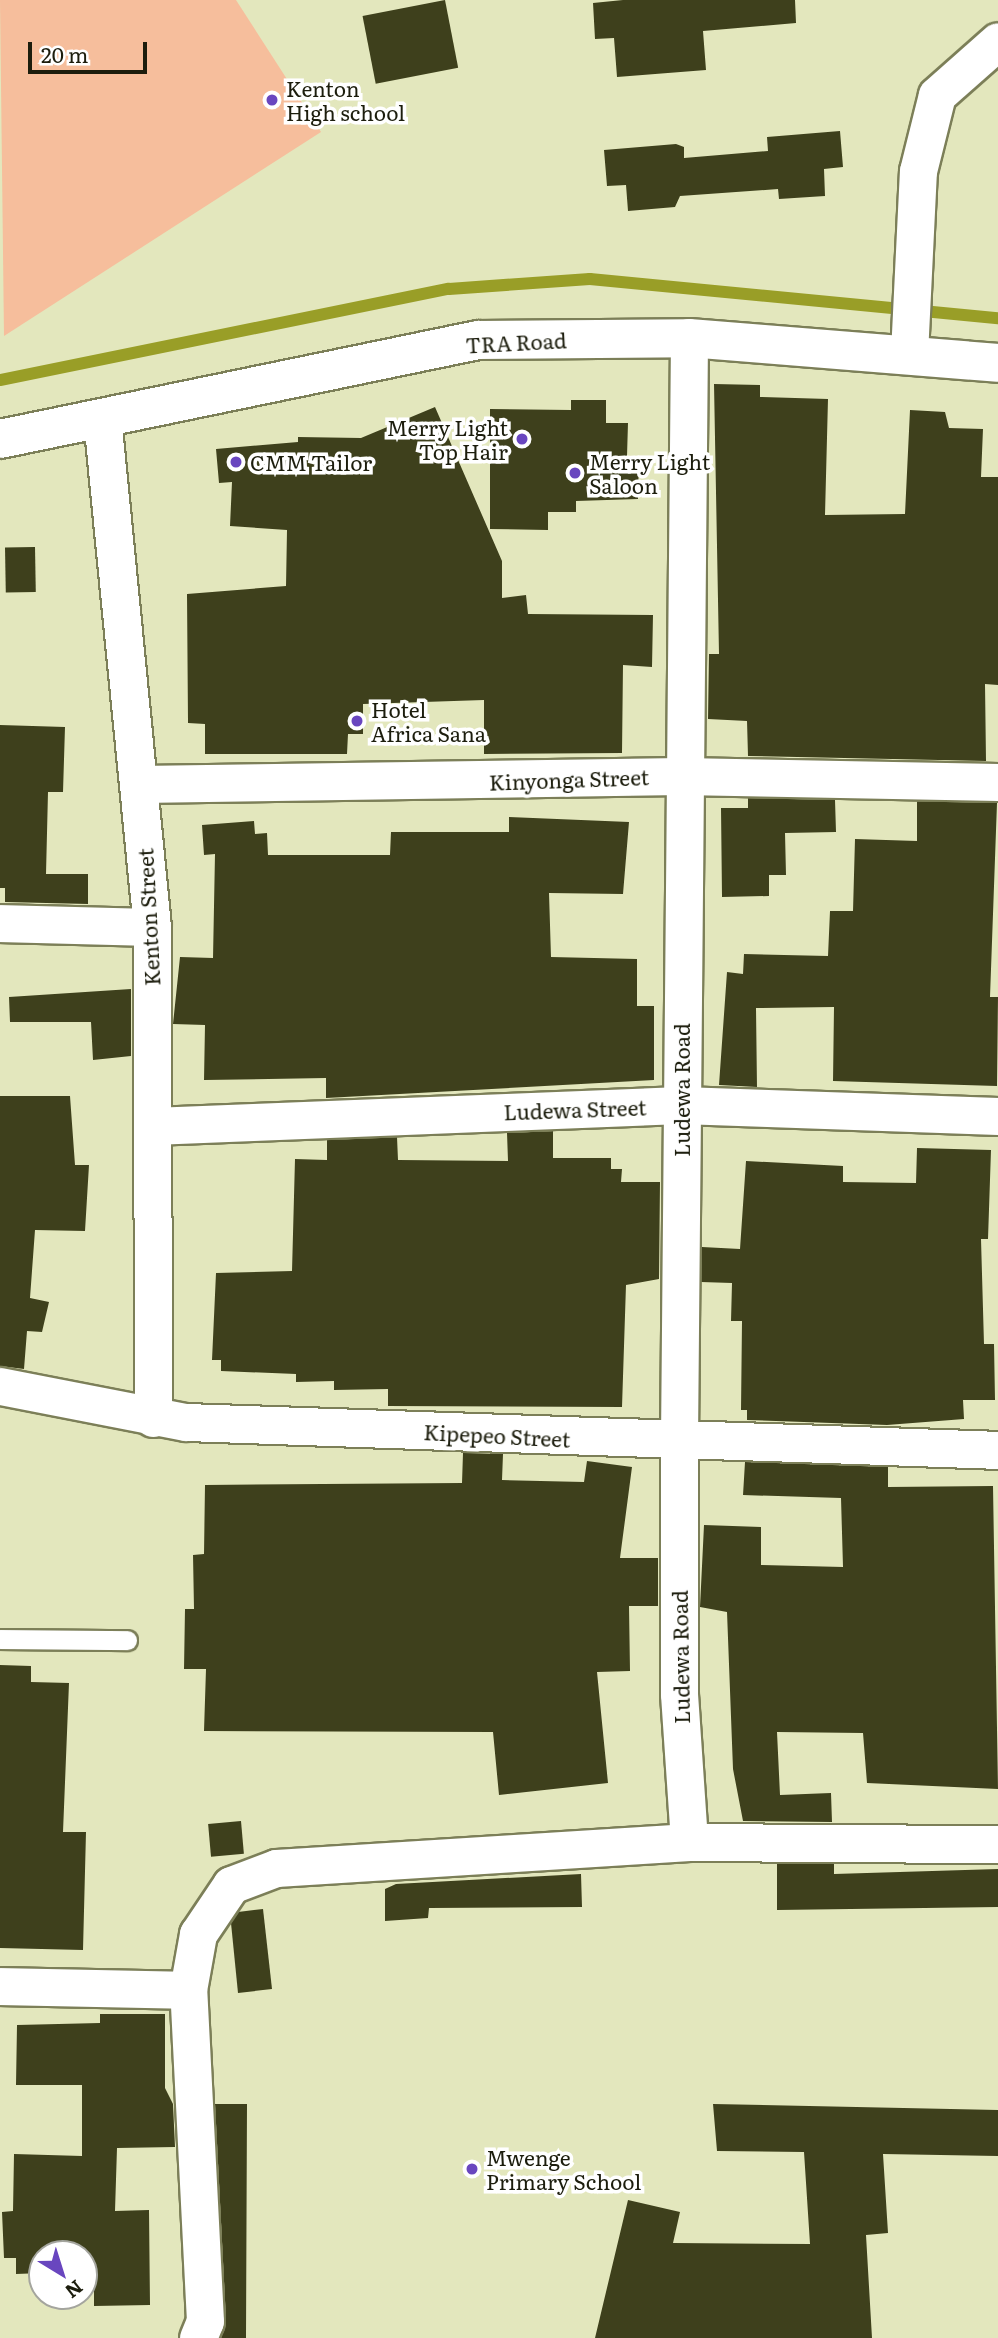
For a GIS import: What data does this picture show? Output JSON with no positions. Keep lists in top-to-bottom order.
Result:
{
  "streets": {
    "main road": ["TRA Road"],
    "street": [
      "Kinyonga Street",
      "Kenton Street",
      "Ludewa Road",
      "Ludewa Street",
      "Kipepeo Street"
    ]
  },
  "crossings": [
    ["TRA Road", "Kenton Street"],
    ["TRA Road", "Ludewa Road"],
    ["Kinyonga Street", "Kenton Street"],
    ["Kinyonga Street", "Ludewa Road"],
    ["Kenton Street", "Ludewa Street"],
    ["Kenton Street", "Kipepeo Street"],
    ["Ludewa Road", "Ludewa Street"],
    ["Ludewa Road", "Kipepeo Street"]
  ],
  "places": [
    "Kenton High school",
    "Merry Light Top Hair",
    "CMM Tailor",
    "Merry Light Saloon",
    "Hotel Africa Sana",
    "Mwenge Primary School"
  ],
  "scale_bar": "20 m",
  "north": "bottom right"
}
